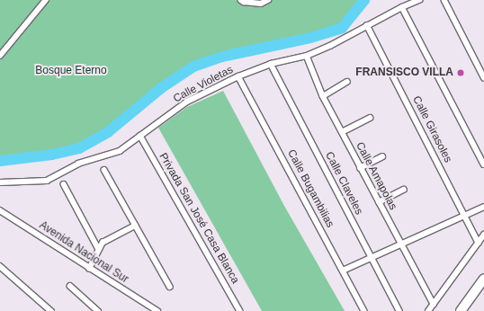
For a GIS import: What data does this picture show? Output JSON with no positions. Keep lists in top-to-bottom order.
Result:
{
  "streets": {
    "street": [
      "Calle Violetas",
      "Calle Girasoles",
      "Calle Amapolas",
      "Calle Claveles",
      "Calle Bugambilias",
      "Privada San José Casa Blanca",
      "Avenida Nacional Sur"
    ]
  },
  "crossings": [
    ["Calle Violetas", "Calle Girasoles"],
    ["Calle Violetas", "Calle Amapolas"],
    ["Calle Violetas", "Calle Claveles"],
    ["Calle Violetas", "Calle Bugambilias"],
    ["Calle Violetas", "Privada San José Casa Blanca"]
  ],
  "parks": ["Bosque Eterno"],
  "places": ["FRANSISCO VILLA"]
}
